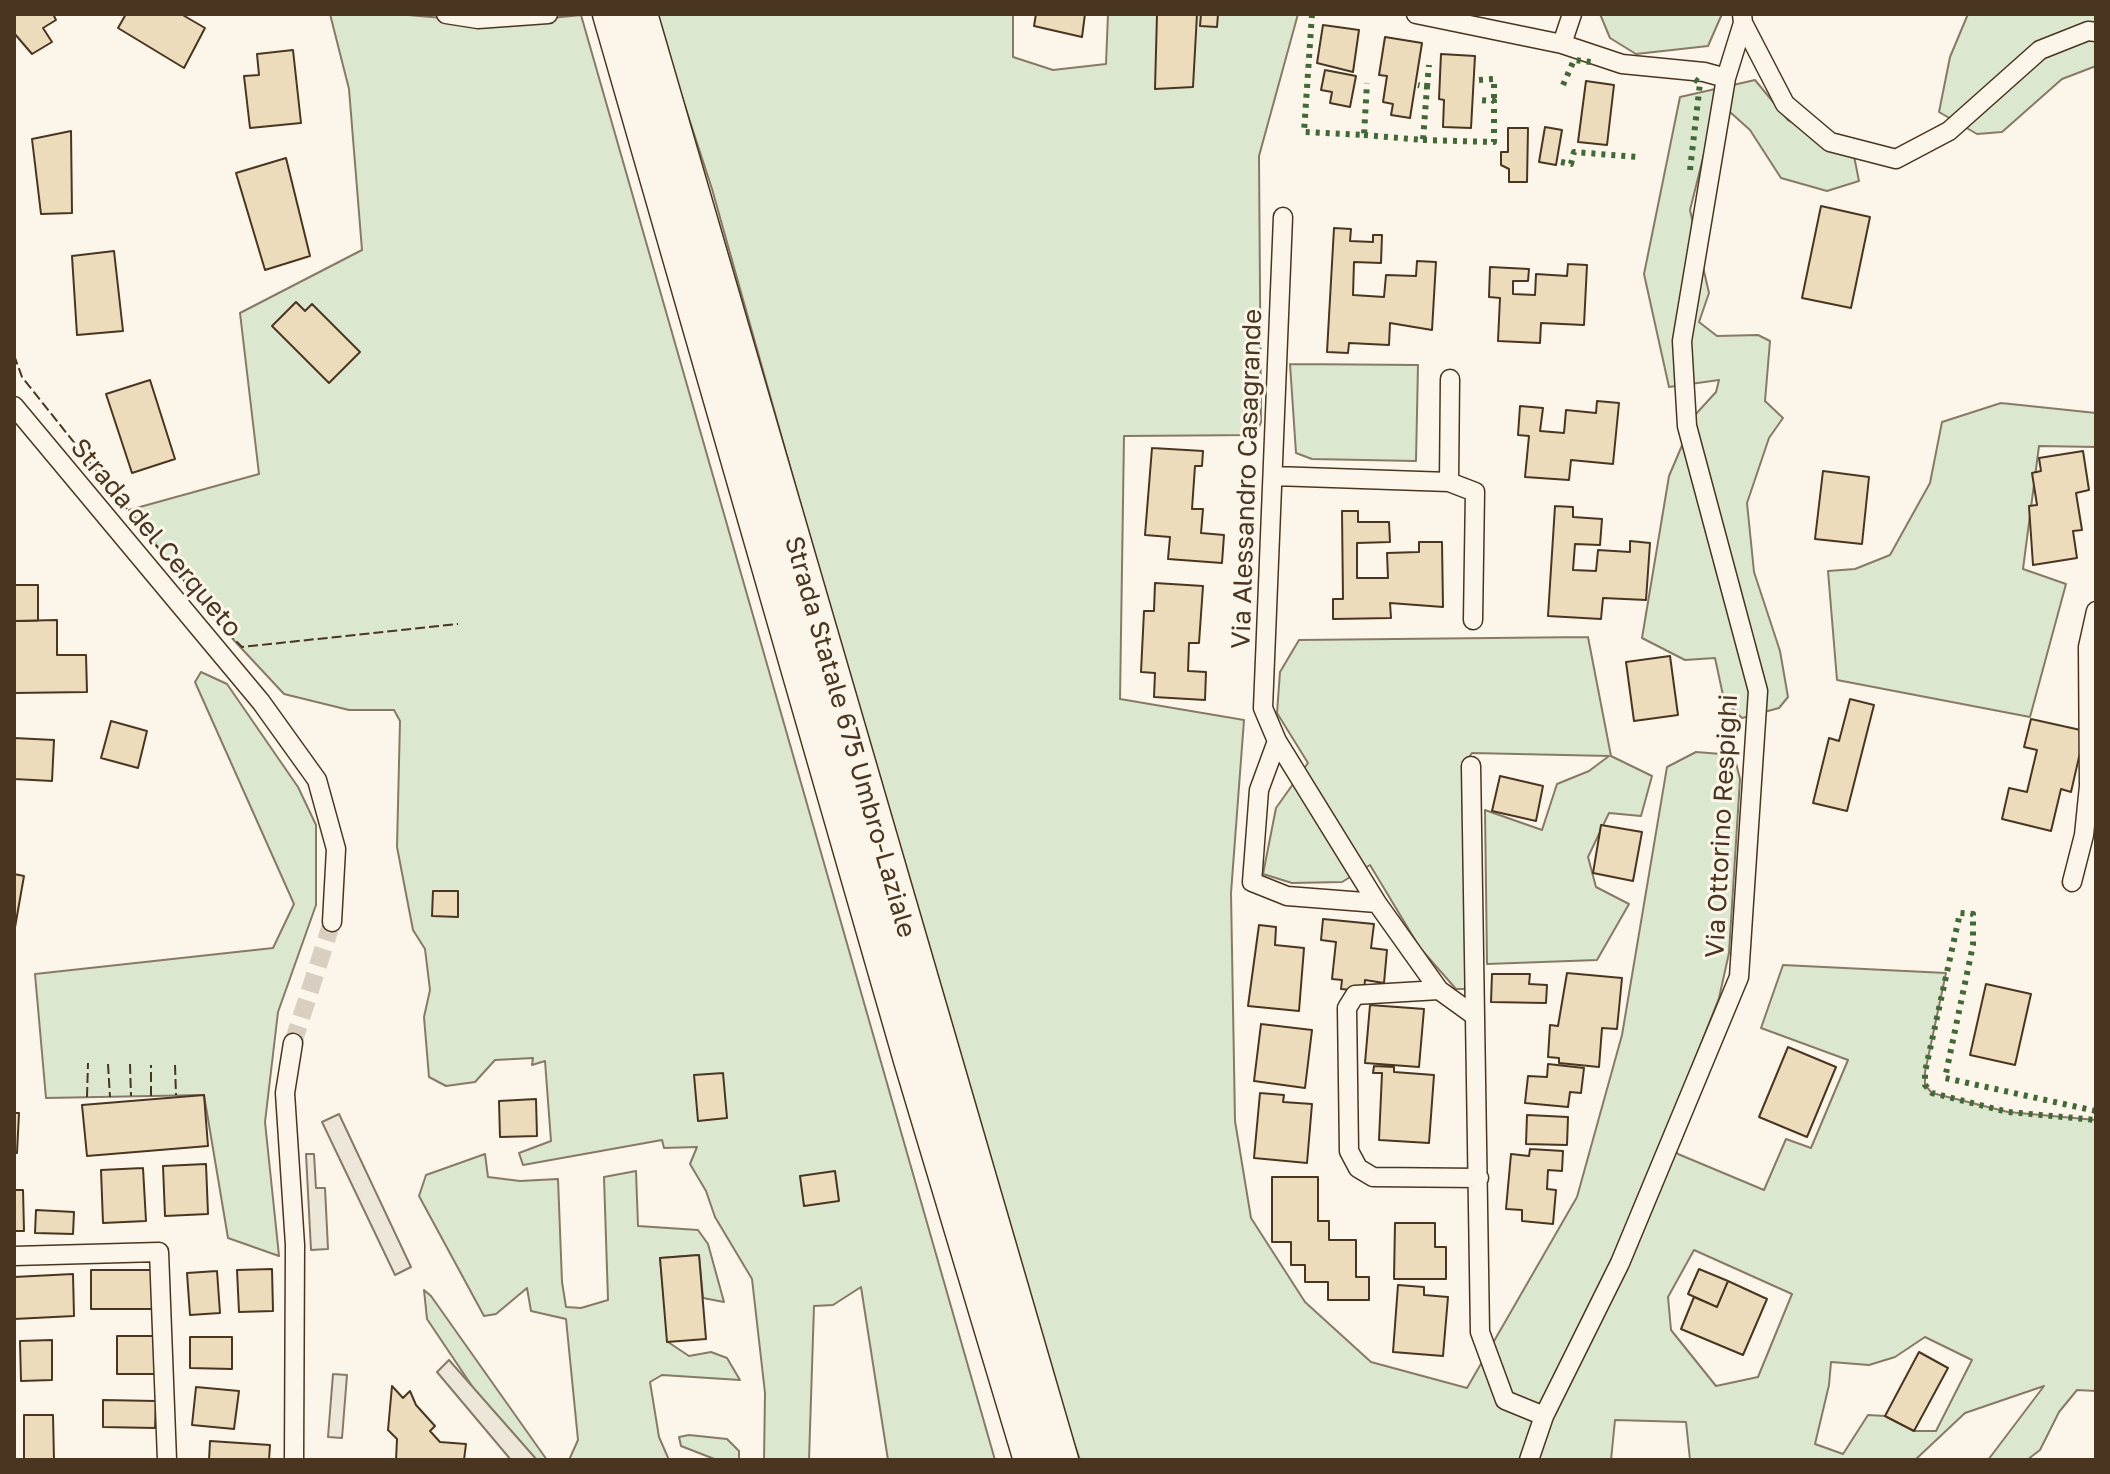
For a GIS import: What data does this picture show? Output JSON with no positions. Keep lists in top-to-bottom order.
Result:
{
  "streets": {
    "highway": ["Strada Statale 675 Umbro-Laziale"],
    "street": ["Via Alessandro Casagrande", "Strada del Cerqueto", "Via Ottorino Respighi"]
  }
}
